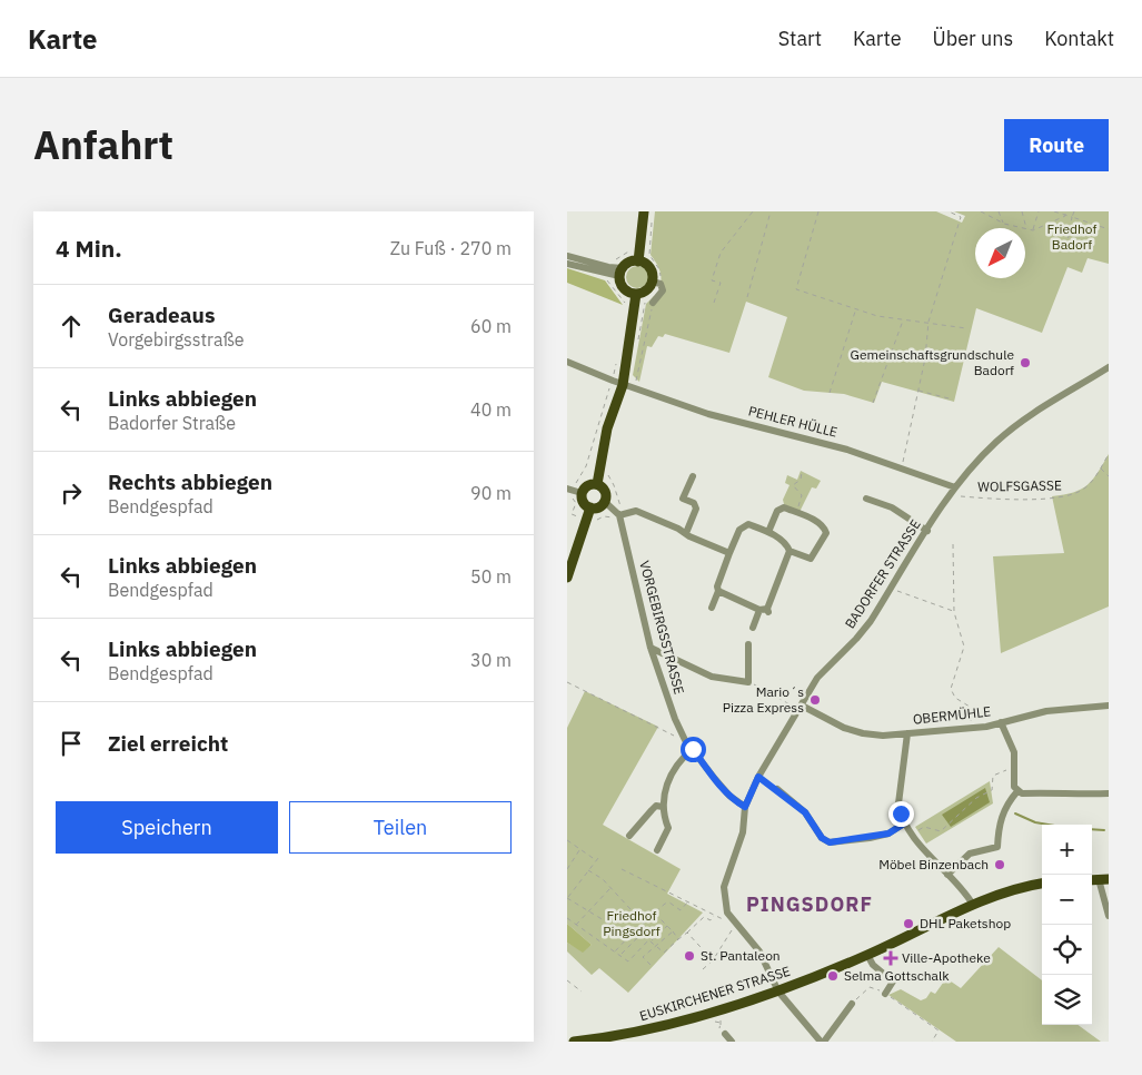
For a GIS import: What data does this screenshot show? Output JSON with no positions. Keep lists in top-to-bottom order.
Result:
{
  "streets": {
    "main road": ["EUSKIRCHENER STRASSE"],
    "street": [
      "PEHLER HÜLLE",
      "BADORFER STRASSE",
      "VORGEBIRGSSTRASSE",
      "OBERMÜHLE"
    ],
    "path": ["WOLFSGASSE"]
  },
  "crossings": [
    ["PEHLER HÜLLE", "BADORFER STRASSE"],
    ["BADORFER STRASSE", "VORGEBIRGSSTRASSE"],
    ["BADORFER STRASSE", "OBERMÜHLE"],
    ["BADORFER STRASSE", "EUSKIRCHENER STRASSE"]
  ],
  "districts": ["PINGSDORF"],
  "parks": ["Friedhof Badorf", "Friedhof Pingsdorf"],
  "places": {
    "other": [
      "Gemeinschaftsgrundschule Badorf",
      "Mario´s Pizza Express",
      "Möbel Binzenbach",
      "DHL Paketshop",
      "St. Pantaleon",
      "Selma Gottschalk"
    ],
    "health": ["Ville-Apotheke"]
  },
  "north": "bottom left",
  "page": {
    "header": "Karte",
    "nav": [
      "Start",
      "Karte",
      "Über uns",
      "Kontakt"
    ],
    "title": "Anfahrt",
    "buttons": [
      "Route",
      ["Speichern", "Teilen"]
    ],
    "heading": ["4 Min.", "Zu Fuß · 270 m"],
    "list": [
      ["Geradeaus", "Vorgebirgsstraße", "60 m"],
      ["Links abbiegen", "Badorfer Straße", "40 m"],
      ["Rechts abbiegen", "Bendgespfad", "90 m"],
      ["Links abbiegen", "Bendgespfad", "50 m"],
      ["Links abbiegen", "Bendgespfad", "30 m"],
      "Ziel erreicht"
    ],
    "map_buttons": ["+", "−"]
  }
}
